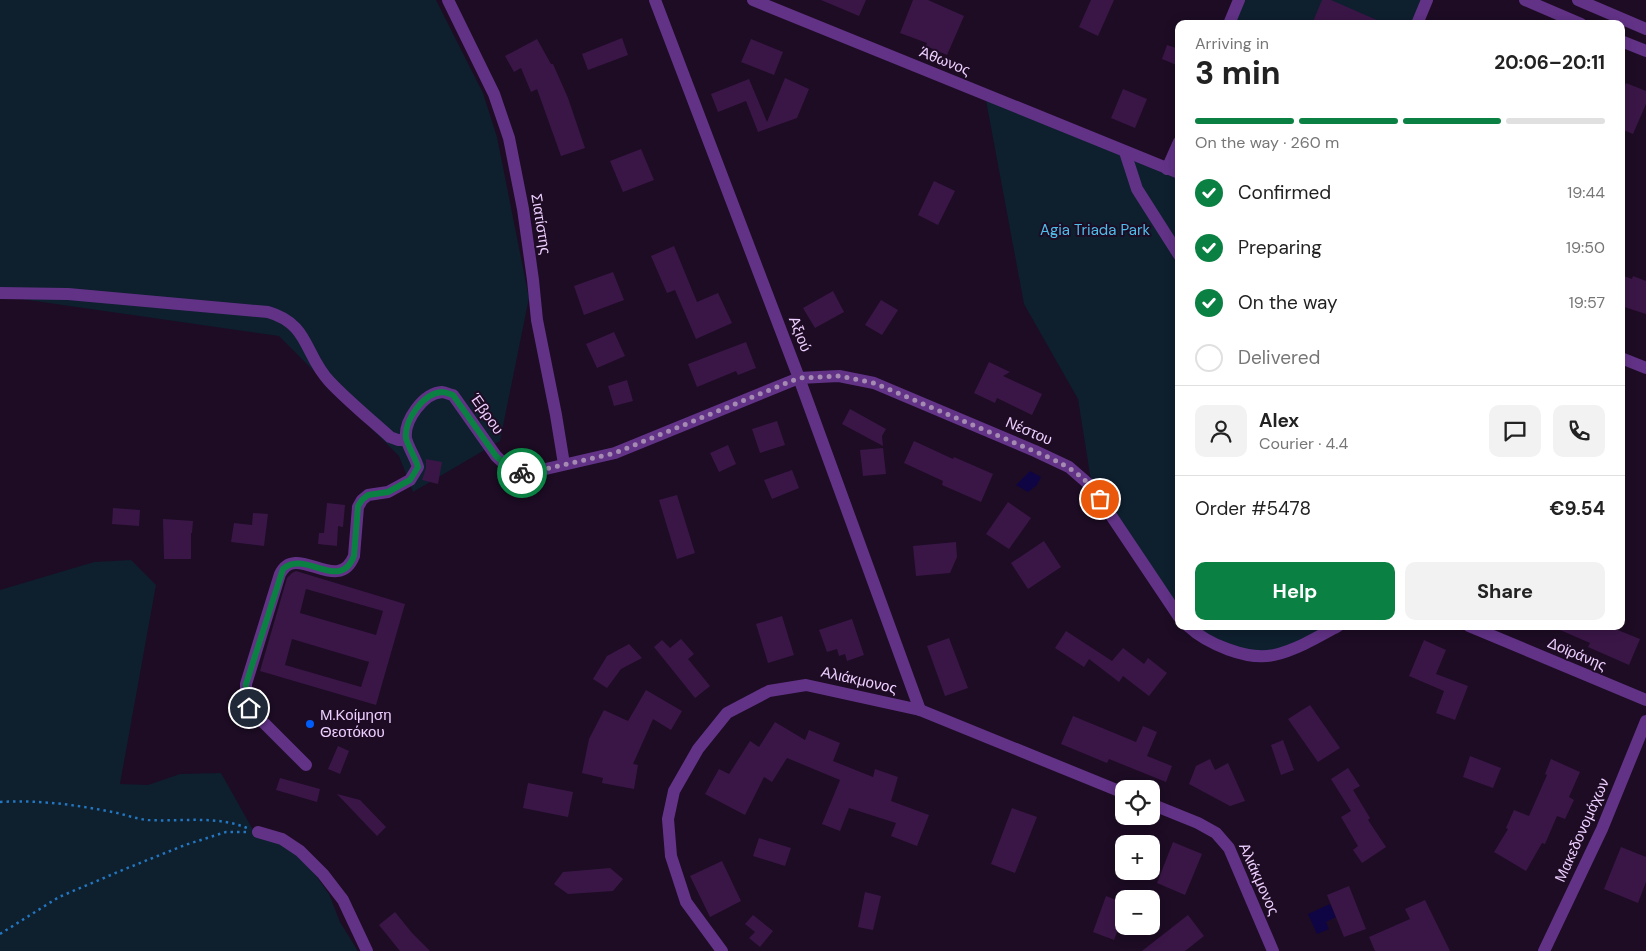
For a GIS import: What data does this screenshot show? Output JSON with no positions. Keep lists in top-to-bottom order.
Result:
{
  "streets": {
    "street": [
      "Άθωνος",
      "Σιατίστης",
      "Αξιού",
      "Έβρου",
      "Νέστου",
      "Δοϊράνης",
      "Αλιάκμονος",
      "Μακεδονομάχων"
    ]
  },
  "crossings": [
    ["Σιατίστης", "Έβρου"],
    ["Αξιού", "Έβρου"],
    ["Αξιού", "Νέστου"],
    ["Αξιού", "Αλιάκμονος"],
    ["Έβρου", "Νέστου"]
  ],
  "parks": ["Agia Triada Park"],
  "places": ["Μ.Κοίμηση Θεοτόκου"],
  "page": {
    "heading": ["3 min", "Arriving in", "20:06–20:11"],
    "panel": [
      "Alex",
      "Courier · 4.4",
      "Order #5478",
      "€9.54"
    ],
    "bar": "On the way · 260 m",
    "list": [
      ["Confirmed", "19:44"],
      ["Preparing", "19:50"],
      ["On the way", "19:57"],
      "Delivered"
    ],
    "buttons": ["Help", "Share"],
    "map_buttons": ["+", "−"]
  }
}
